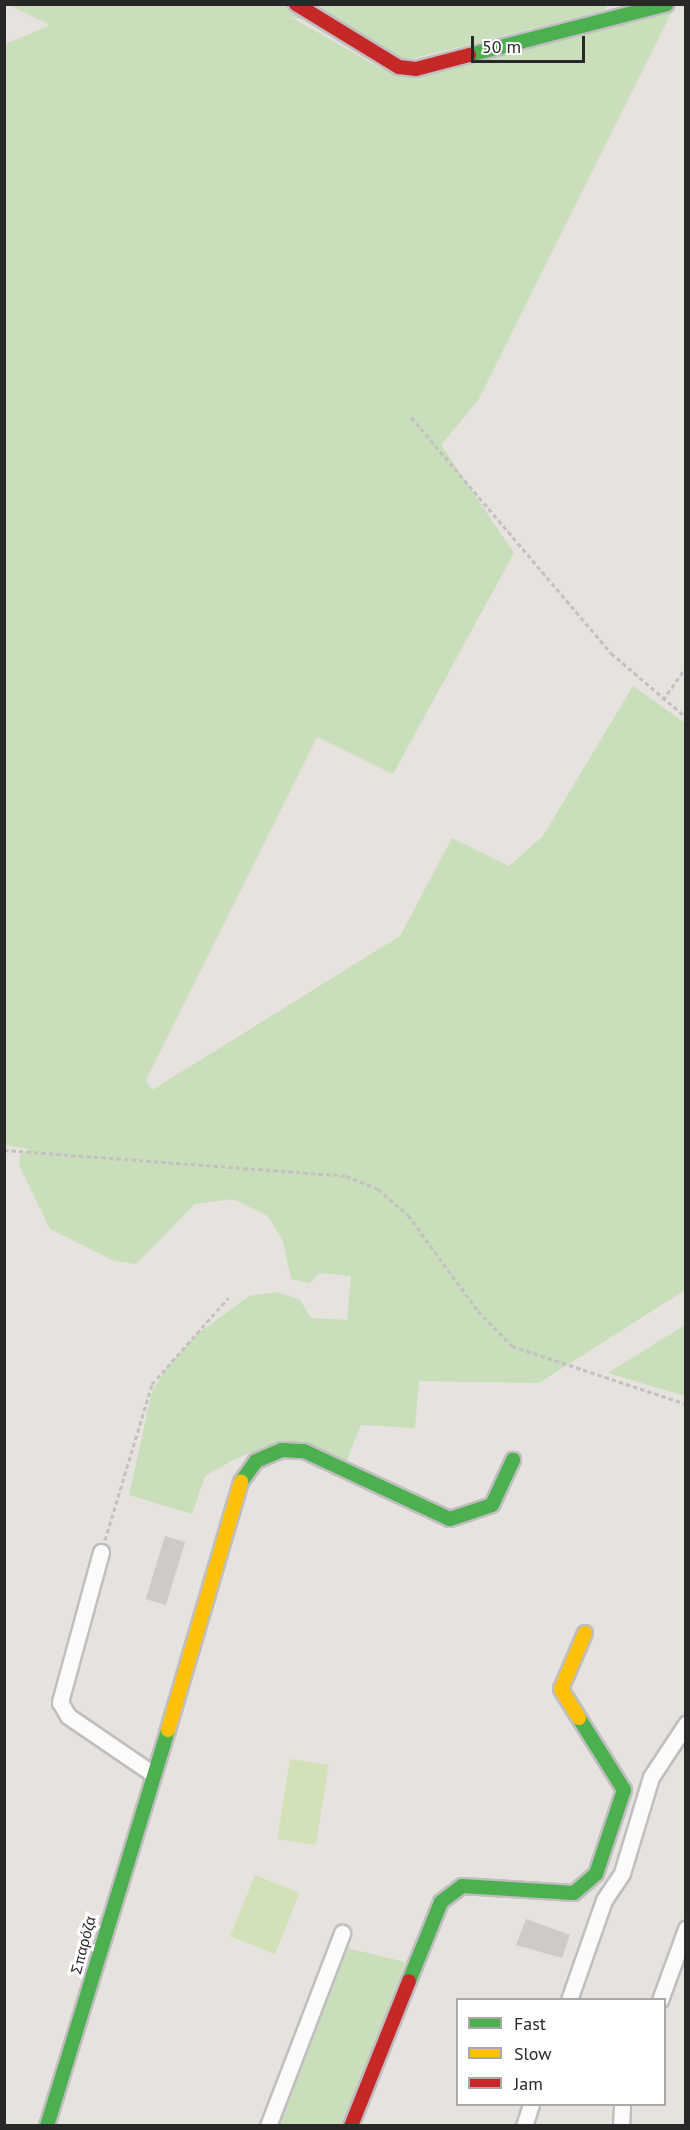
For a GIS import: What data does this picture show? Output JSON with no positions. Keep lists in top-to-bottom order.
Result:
{
  "streets": {
    "street": ["Σπαρόζα"]
  },
  "legend": ["Fast", "Slow", "Jam"],
  "scale_bar": "50 m"
}
